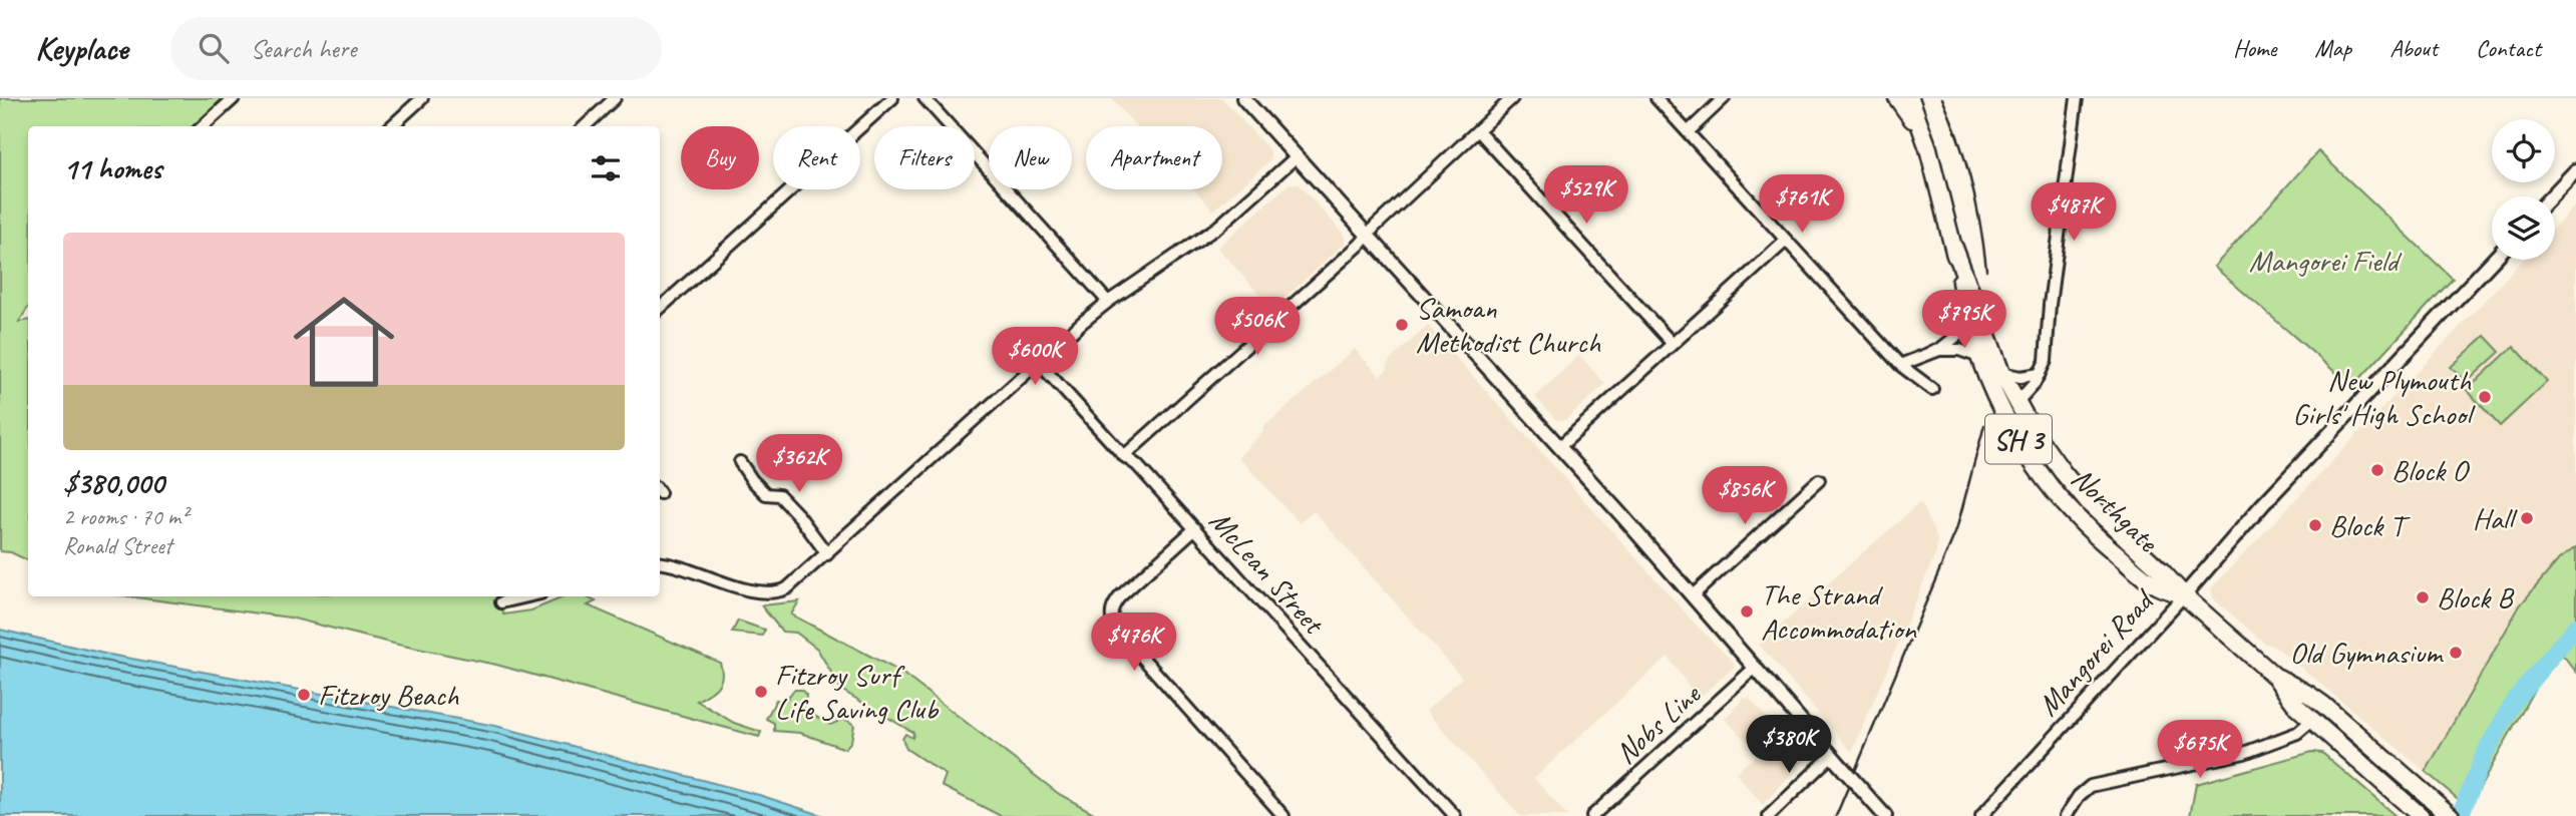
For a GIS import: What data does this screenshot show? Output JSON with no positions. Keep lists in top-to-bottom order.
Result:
{
  "streets": {
    "highway": ["SH 3", "Northgate"],
    "main road": ["Mangorei Road"],
    "street": ["McLean Street", "Nobs Line"]
  },
  "crossings": [
    ["Northgate", "Mangorei Road"]
  ],
  "parks": ["Mangorei Field"],
  "places": [
    "Samoan Methodist Church",
    "New Plymouth Girls' High School",
    "Block O",
    "Hall",
    "Block T",
    "Block B",
    "The Strand Accommodation",
    "Old Gymnasium",
    "Fitzroy Surf Life Saving Club",
    "Fitzroy Beach"
  ],
  "page": {
    "header": "Keyplace",
    "search": "Search here",
    "nav": [
      "Home",
      "Map",
      "About",
      "Contact"
    ],
    "chip": [
      "Buy",
      "Rent",
      "Filters",
      "New",
      "Apartment"
    ],
    "heading": "11 homes",
    "price": [
      "$529K",
      "$761K",
      "$487K",
      "$795K",
      "$506K",
      "$600K",
      "$362K",
      "$856K",
      "$476K",
      "$380K",
      "$675K"
    ],
    "list": [
      {
        "name": "$380,000",
        "note": "2 rooms · 70 m² · Ronald Street"
      }
    ]
  }
}
